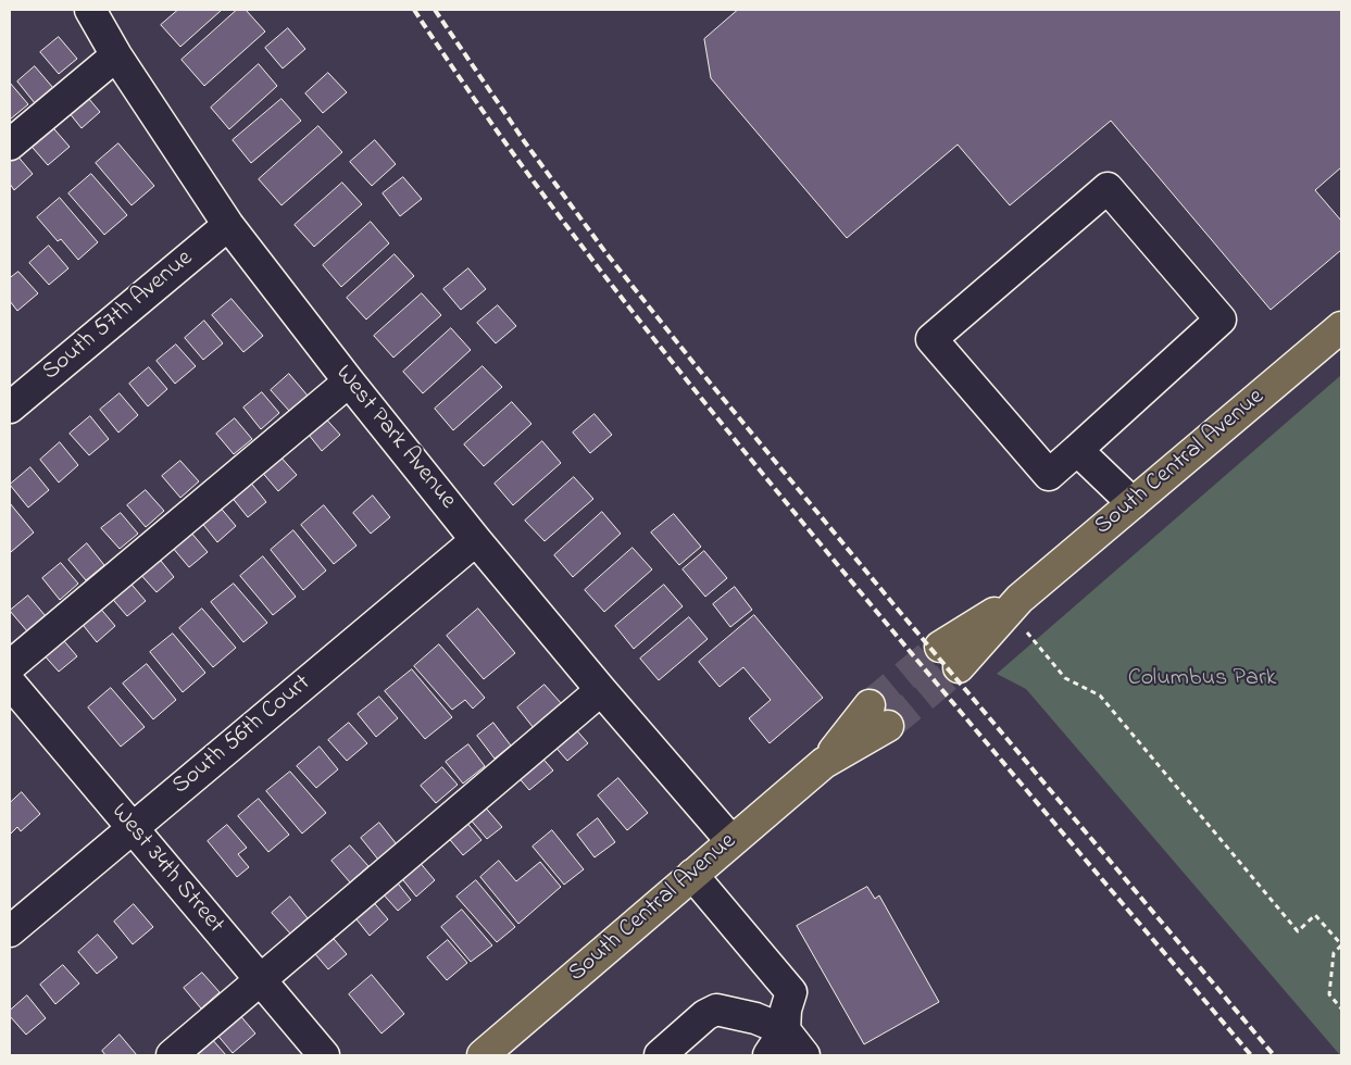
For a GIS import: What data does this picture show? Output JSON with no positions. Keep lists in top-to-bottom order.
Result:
{
  "streets": {
    "main road": ["South Central Avenue"],
    "street": [
      "South 57th Avenue",
      "West Park Avenue",
      "South 56th Court",
      "West 34th Street"
    ]
  },
  "crossings": [
    ["South 57th Avenue", "West Park Avenue"],
    ["West Park Avenue", "South Central Avenue"],
    ["West Park Avenue", "South 56th Court"],
    ["South 56th Court", "West 34th Street"]
  ],
  "parks": ["Columbus Park"]
}
